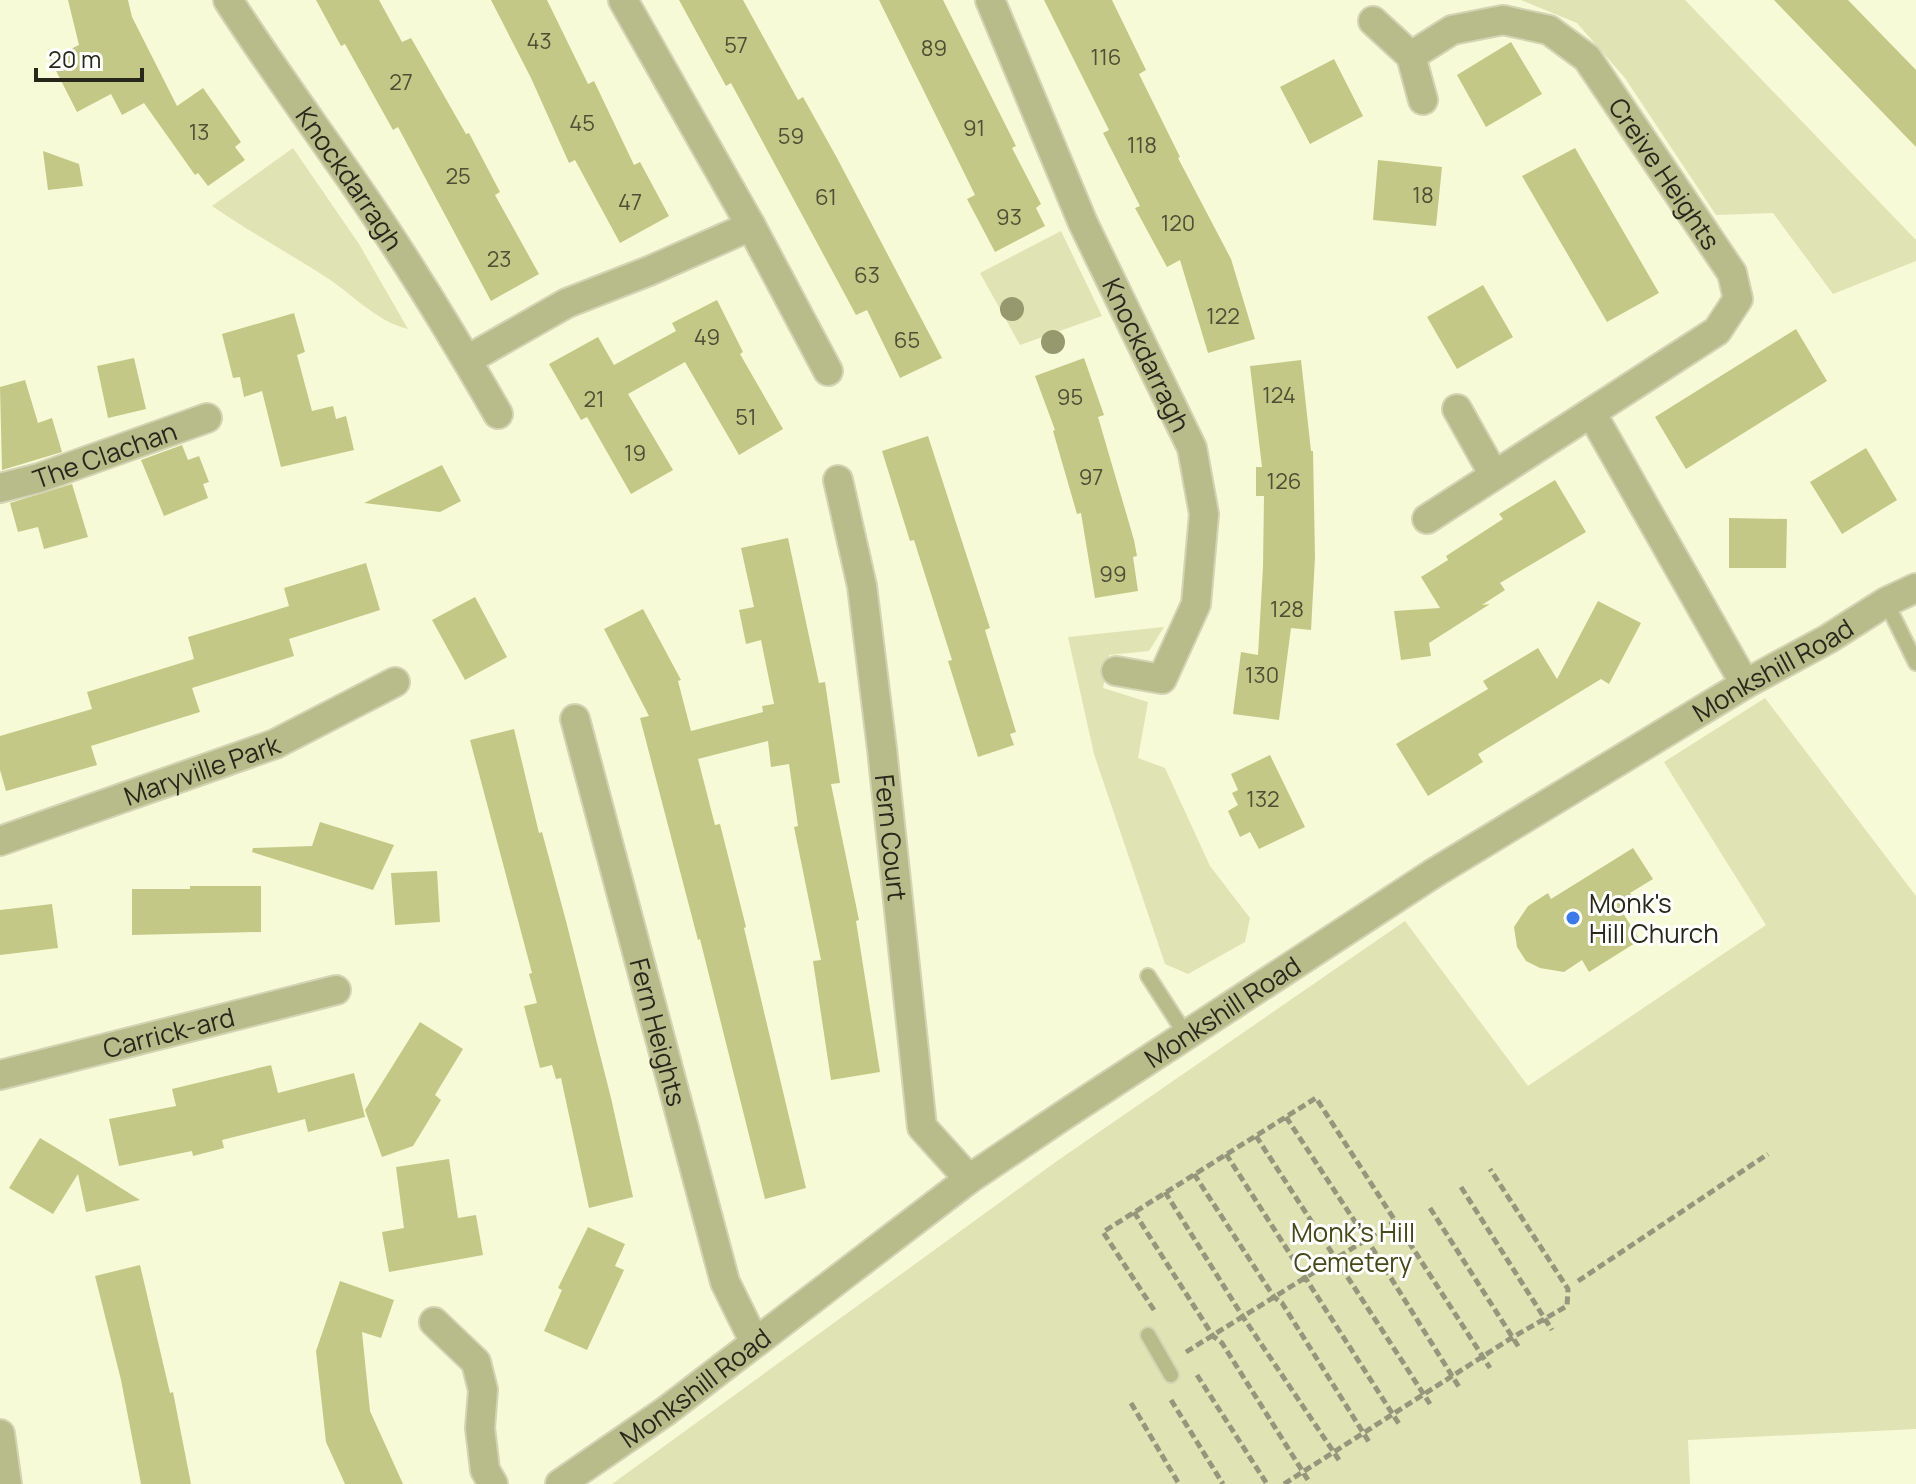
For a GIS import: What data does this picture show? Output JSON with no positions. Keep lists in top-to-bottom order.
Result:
{
  "streets": {
    "street": [
      "Creive Heights",
      "Knockdarragh",
      "The Clachan",
      "Monkshill Road",
      "Maryville Park",
      "Fern Court",
      "Carrick-ard",
      "Fern Heights"
    ]
  },
  "crossings": [
    ["Monkshill Road", "Fern Court"],
    ["Monkshill Road", "Fern Heights"]
  ],
  "parks": ["Monk's Hill Cemetery"],
  "places": ["Monk's Hill Church"],
  "house_numbers": [
    "43",
    "57",
    "89",
    "116",
    "27",
    "45",
    "91",
    "13",
    "59",
    "118",
    "25",
    "18",
    "61",
    "47",
    "93",
    "120",
    "23",
    "63",
    "122",
    "49",
    "65",
    "124",
    "95",
    "21",
    "51",
    "19",
    "97",
    "126",
    "99",
    "128",
    "130",
    "132"
  ],
  "scale_bar": "20 m"
}
